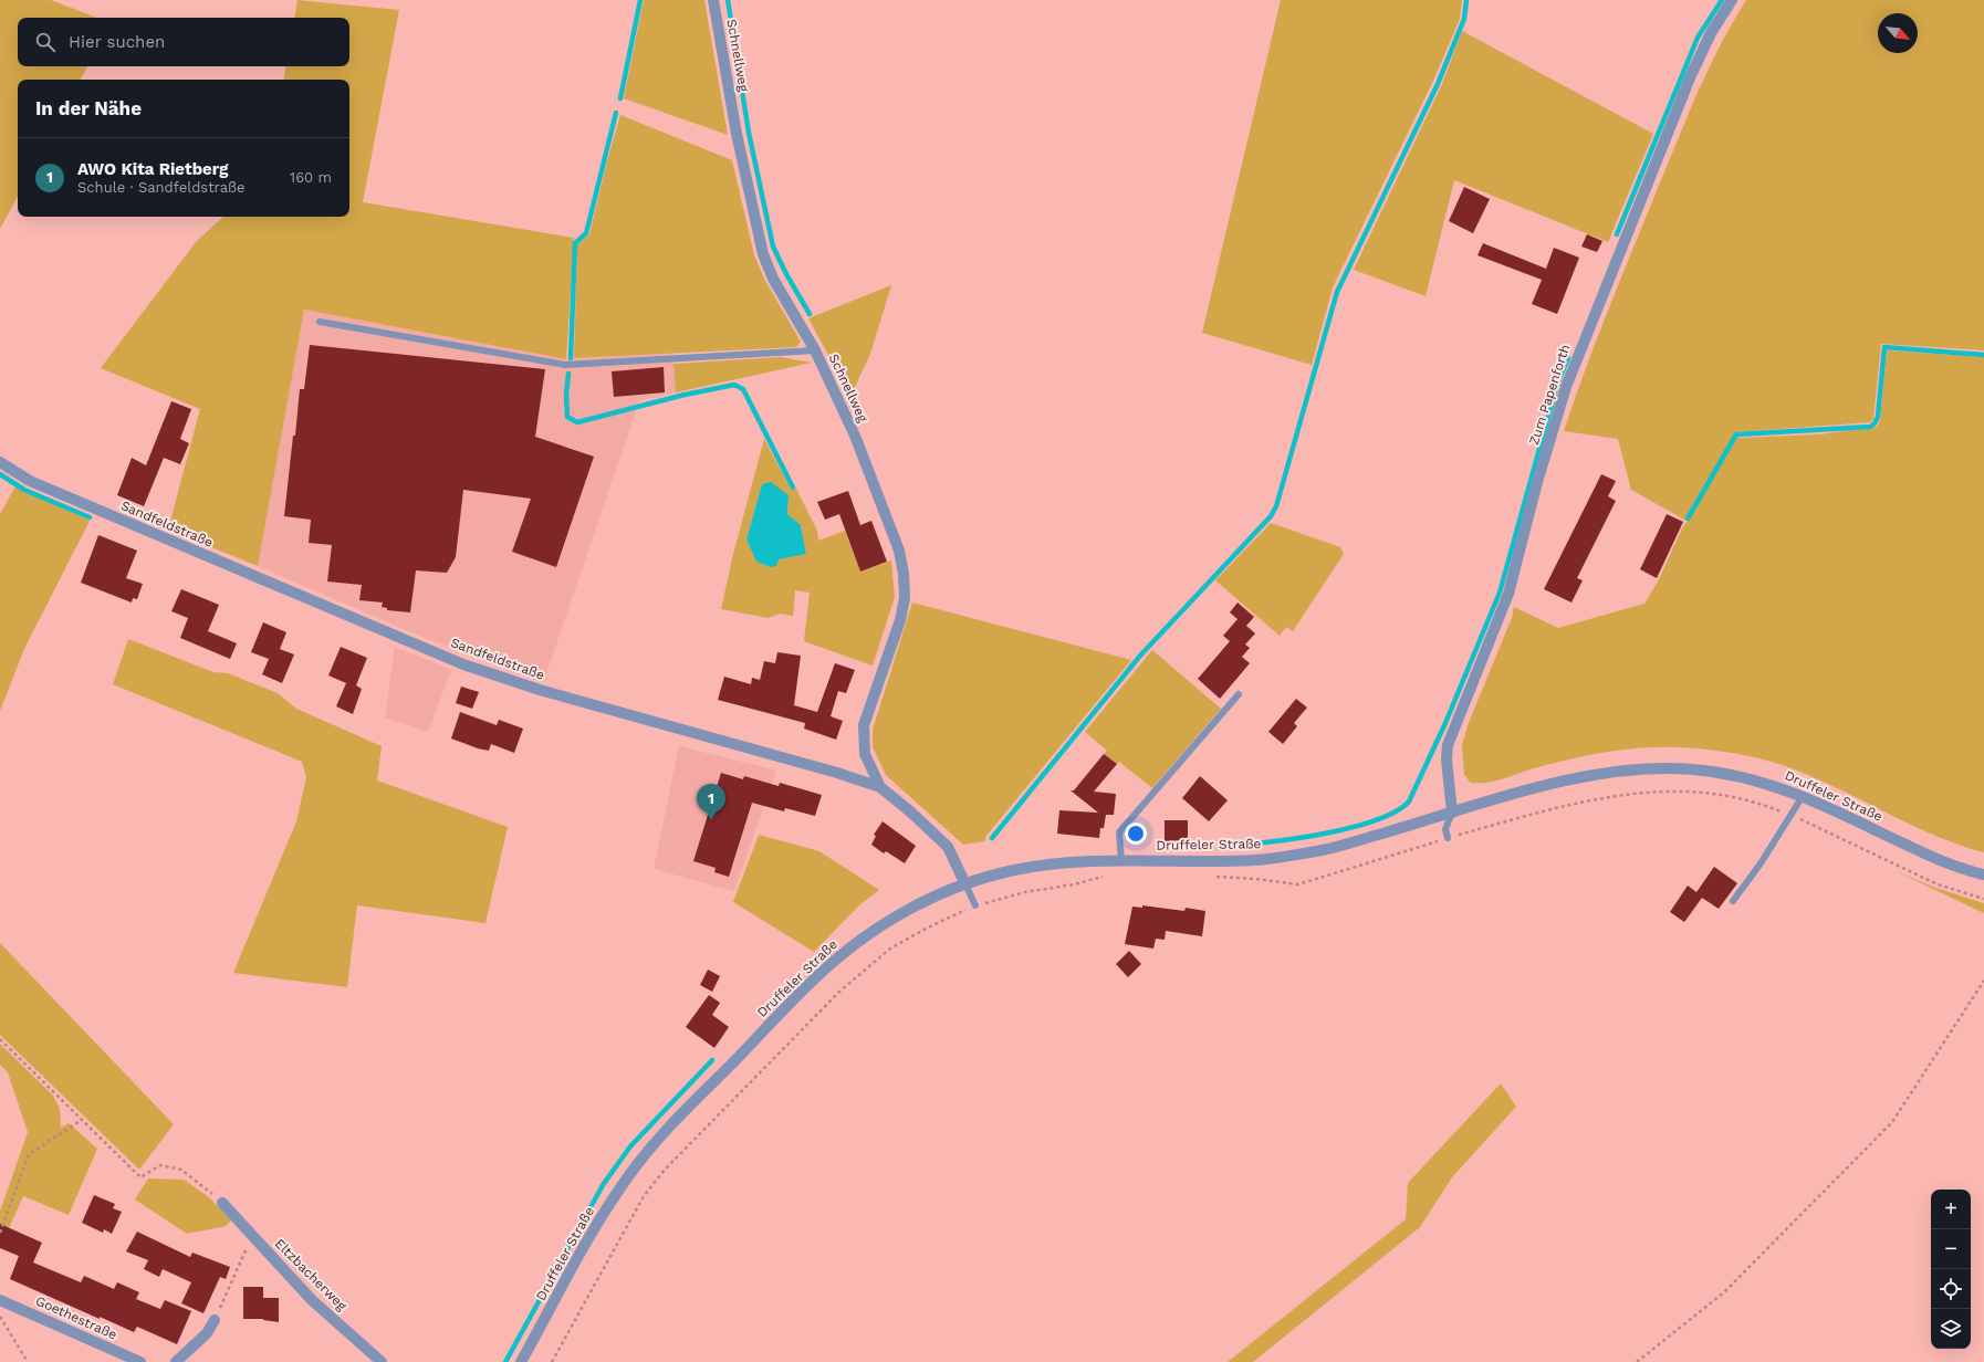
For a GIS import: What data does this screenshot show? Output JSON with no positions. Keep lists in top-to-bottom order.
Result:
{
  "streets": {
    "street": [
      "Schnellweg",
      "Zum Papenforth",
      "Sandfeldstraße",
      "Druffeler Straße",
      "Eltzbacherweg",
      "Goethestraße"
    ]
  },
  "crossings": [
    ["Schnellweg", "Sandfeldstraße"],
    ["Zum Papenforth", "Druffeler Straße"],
    ["Sandfeldstraße", "Druffeler Straße"]
  ],
  "north": "bottom right",
  "page": {
    "search": "Hier suchen",
    "heading": "In der Nähe",
    "list": [
      {
        "mark": "1",
        "name": "AWO Kita Rietberg",
        "note": "Schule · Sandfeldstraße",
        "value": "160 m"
      }
    ],
    "pins": "1",
    "map_buttons": ["+", "−"]
  }
}
